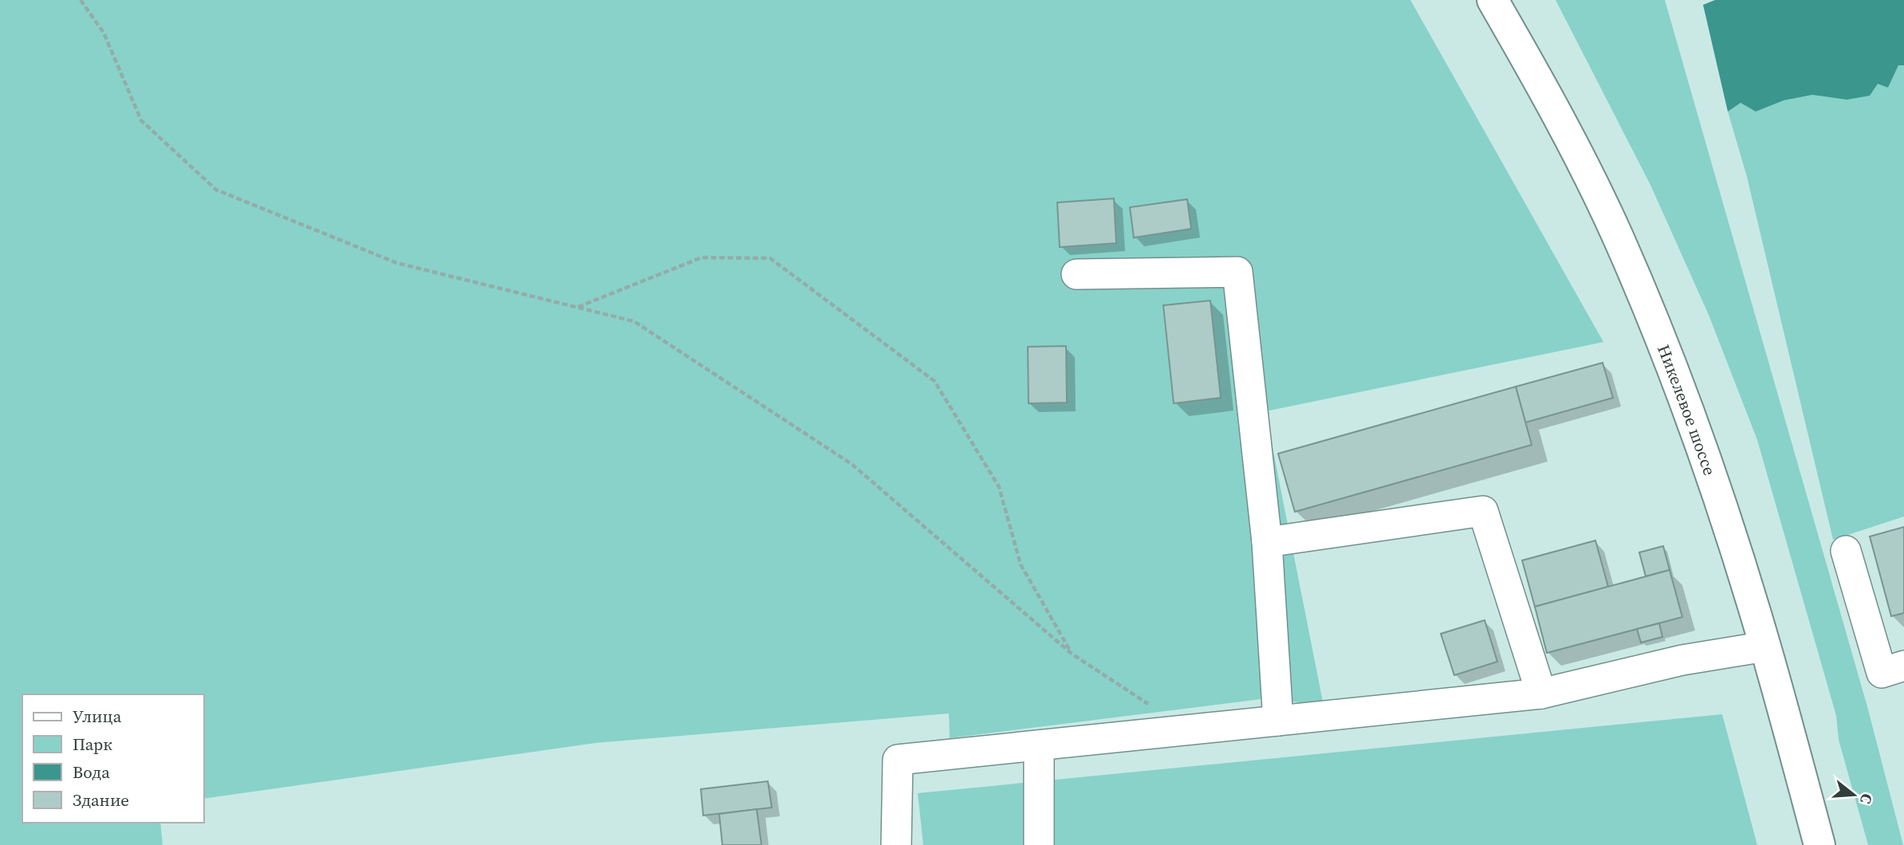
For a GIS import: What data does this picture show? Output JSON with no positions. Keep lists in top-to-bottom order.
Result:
{
  "streets": {
    "main road": ["Никелевое шоссе"]
  },
  "legend": [
    "Улица",
    "Парк",
    "Вода",
    "Здание"
  ],
  "north": "right"
}
